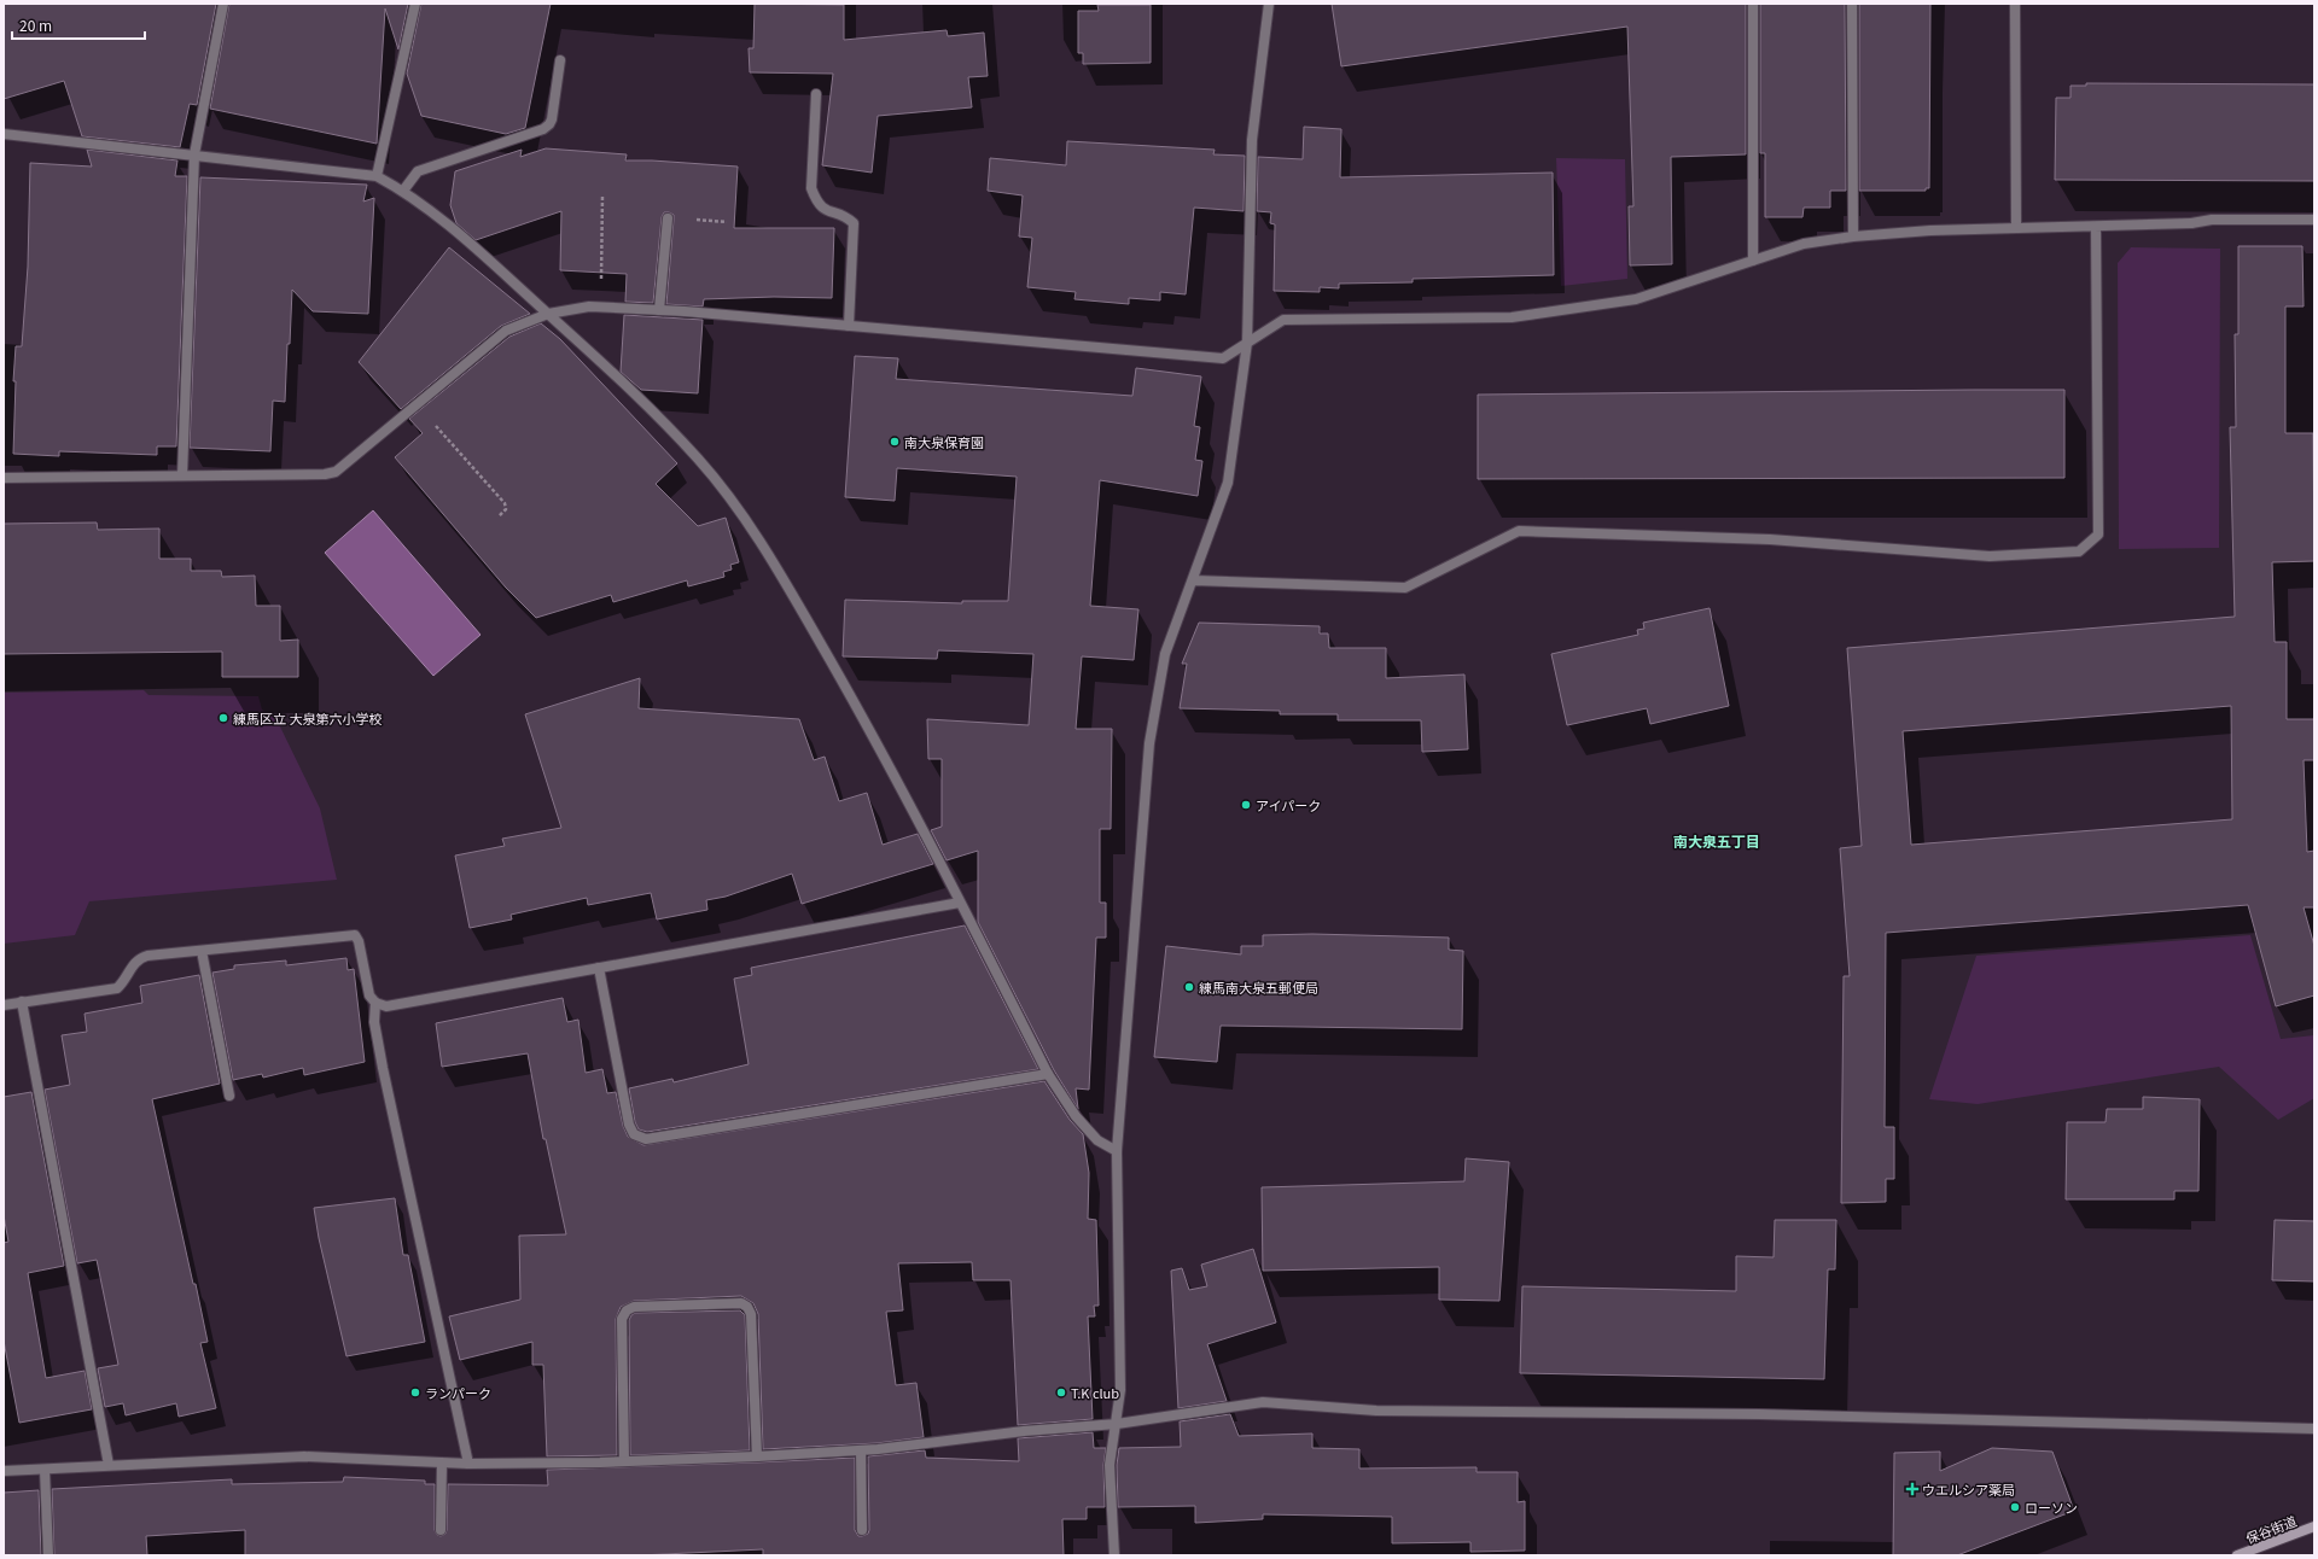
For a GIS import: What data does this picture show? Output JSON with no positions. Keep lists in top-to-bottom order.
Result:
{
  "streets": {
    "main road": ["保谷街道"]
  },
  "districts": ["南大泉五丁目"],
  "places": {
    "other": [
      "南大泉保育園",
      "練馬区立 大泉第六小学校",
      "アイパーク",
      "練馬南大泉五郵便局",
      "ランパーク",
      "T.K club",
      "ローソン"
    ],
    "health": ["ウエルシア薬局"]
  },
  "scale_bar": "20 m"
}
